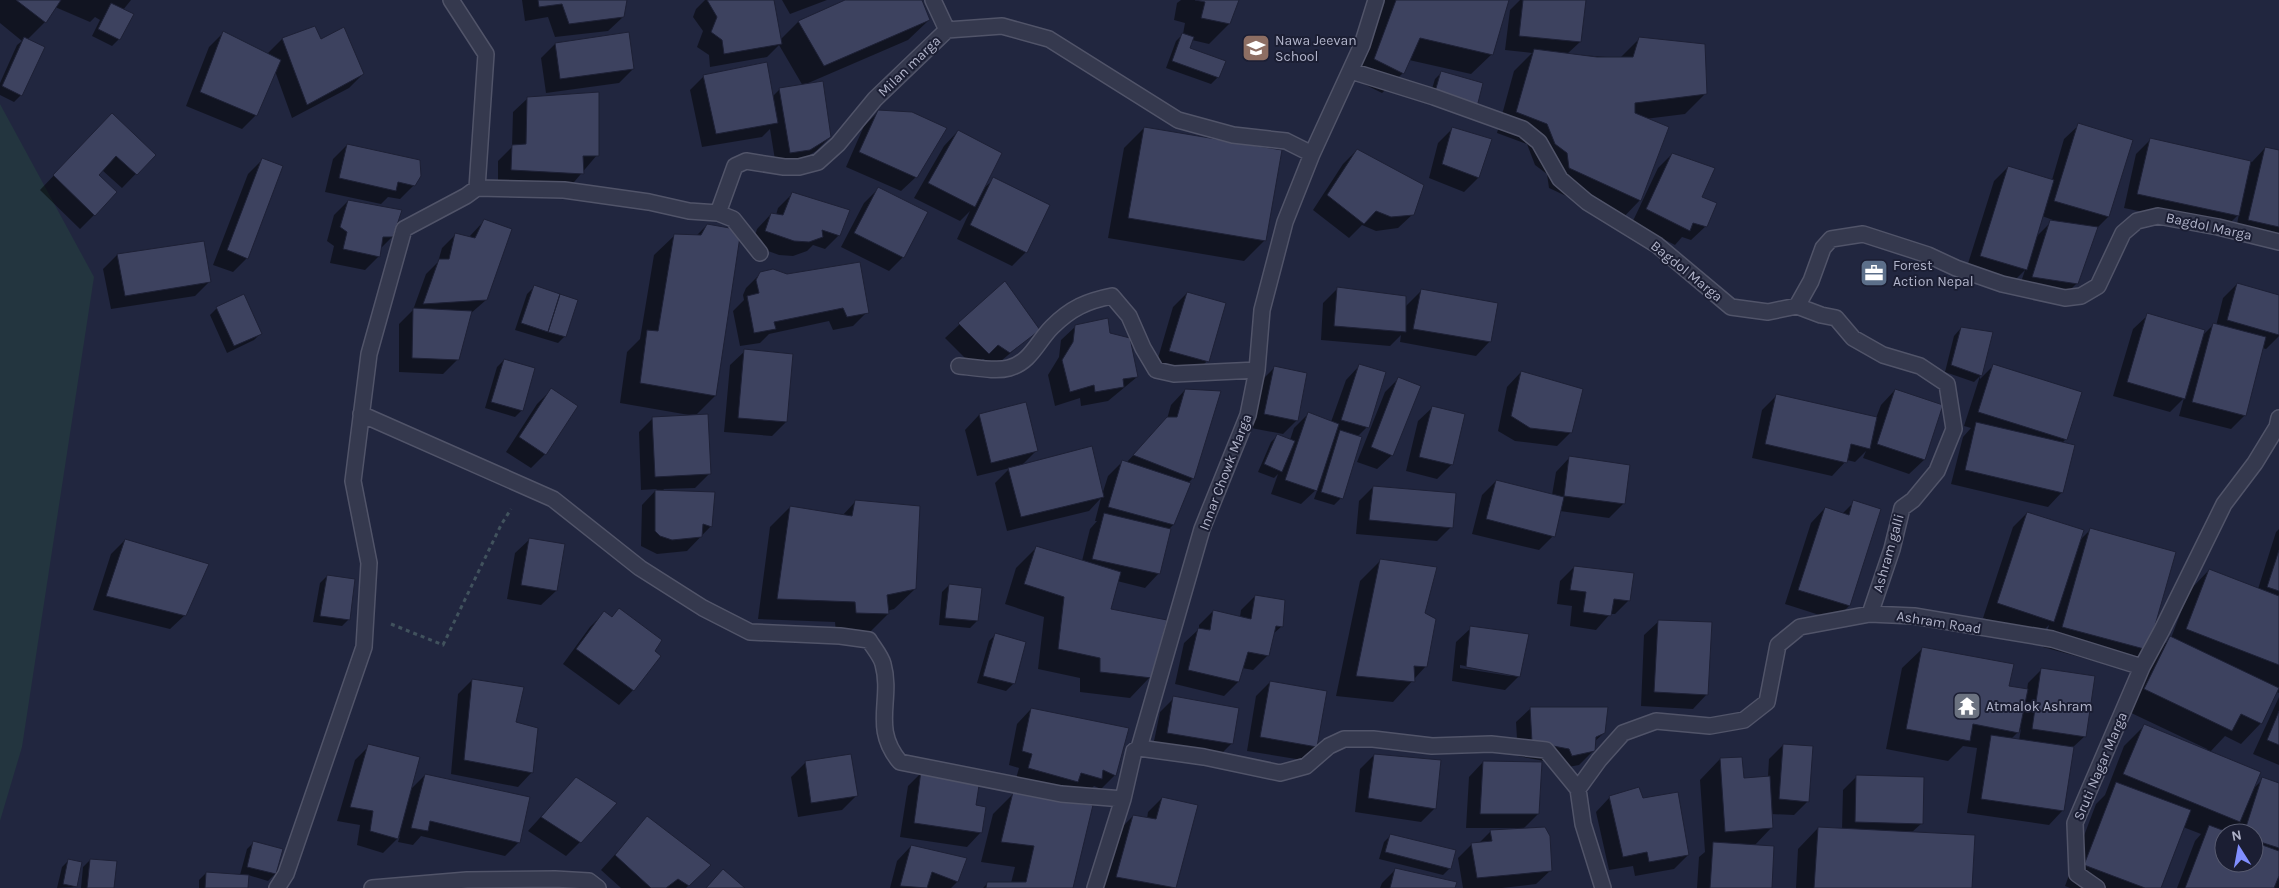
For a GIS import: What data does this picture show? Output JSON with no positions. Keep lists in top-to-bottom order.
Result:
{
  "streets": {
    "street": [
      "Milan marga",
      "Bagdol Marga",
      "Innar Chowk Marga",
      "Ashram galli",
      "Ashram Road",
      "Sruti Nagar Marga"
    ]
  },
  "crossings": [
    ["Milan marga", "Innar Chowk Marga"],
    ["Bagdol Marga", "Innar Chowk Marga"],
    ["Bagdol Marga", "Ashram galli"],
    ["Ashram galli", "Ashram Road"],
    ["Ashram Road", "Sruti Nagar Marga"]
  ],
  "places": {
    "school or university": ["Nawa Jeevan School"],
    "office": ["Forest Action Nepal"],
    "temple": ["Atmalok Ashram"]
  },
  "north": "top"
}
